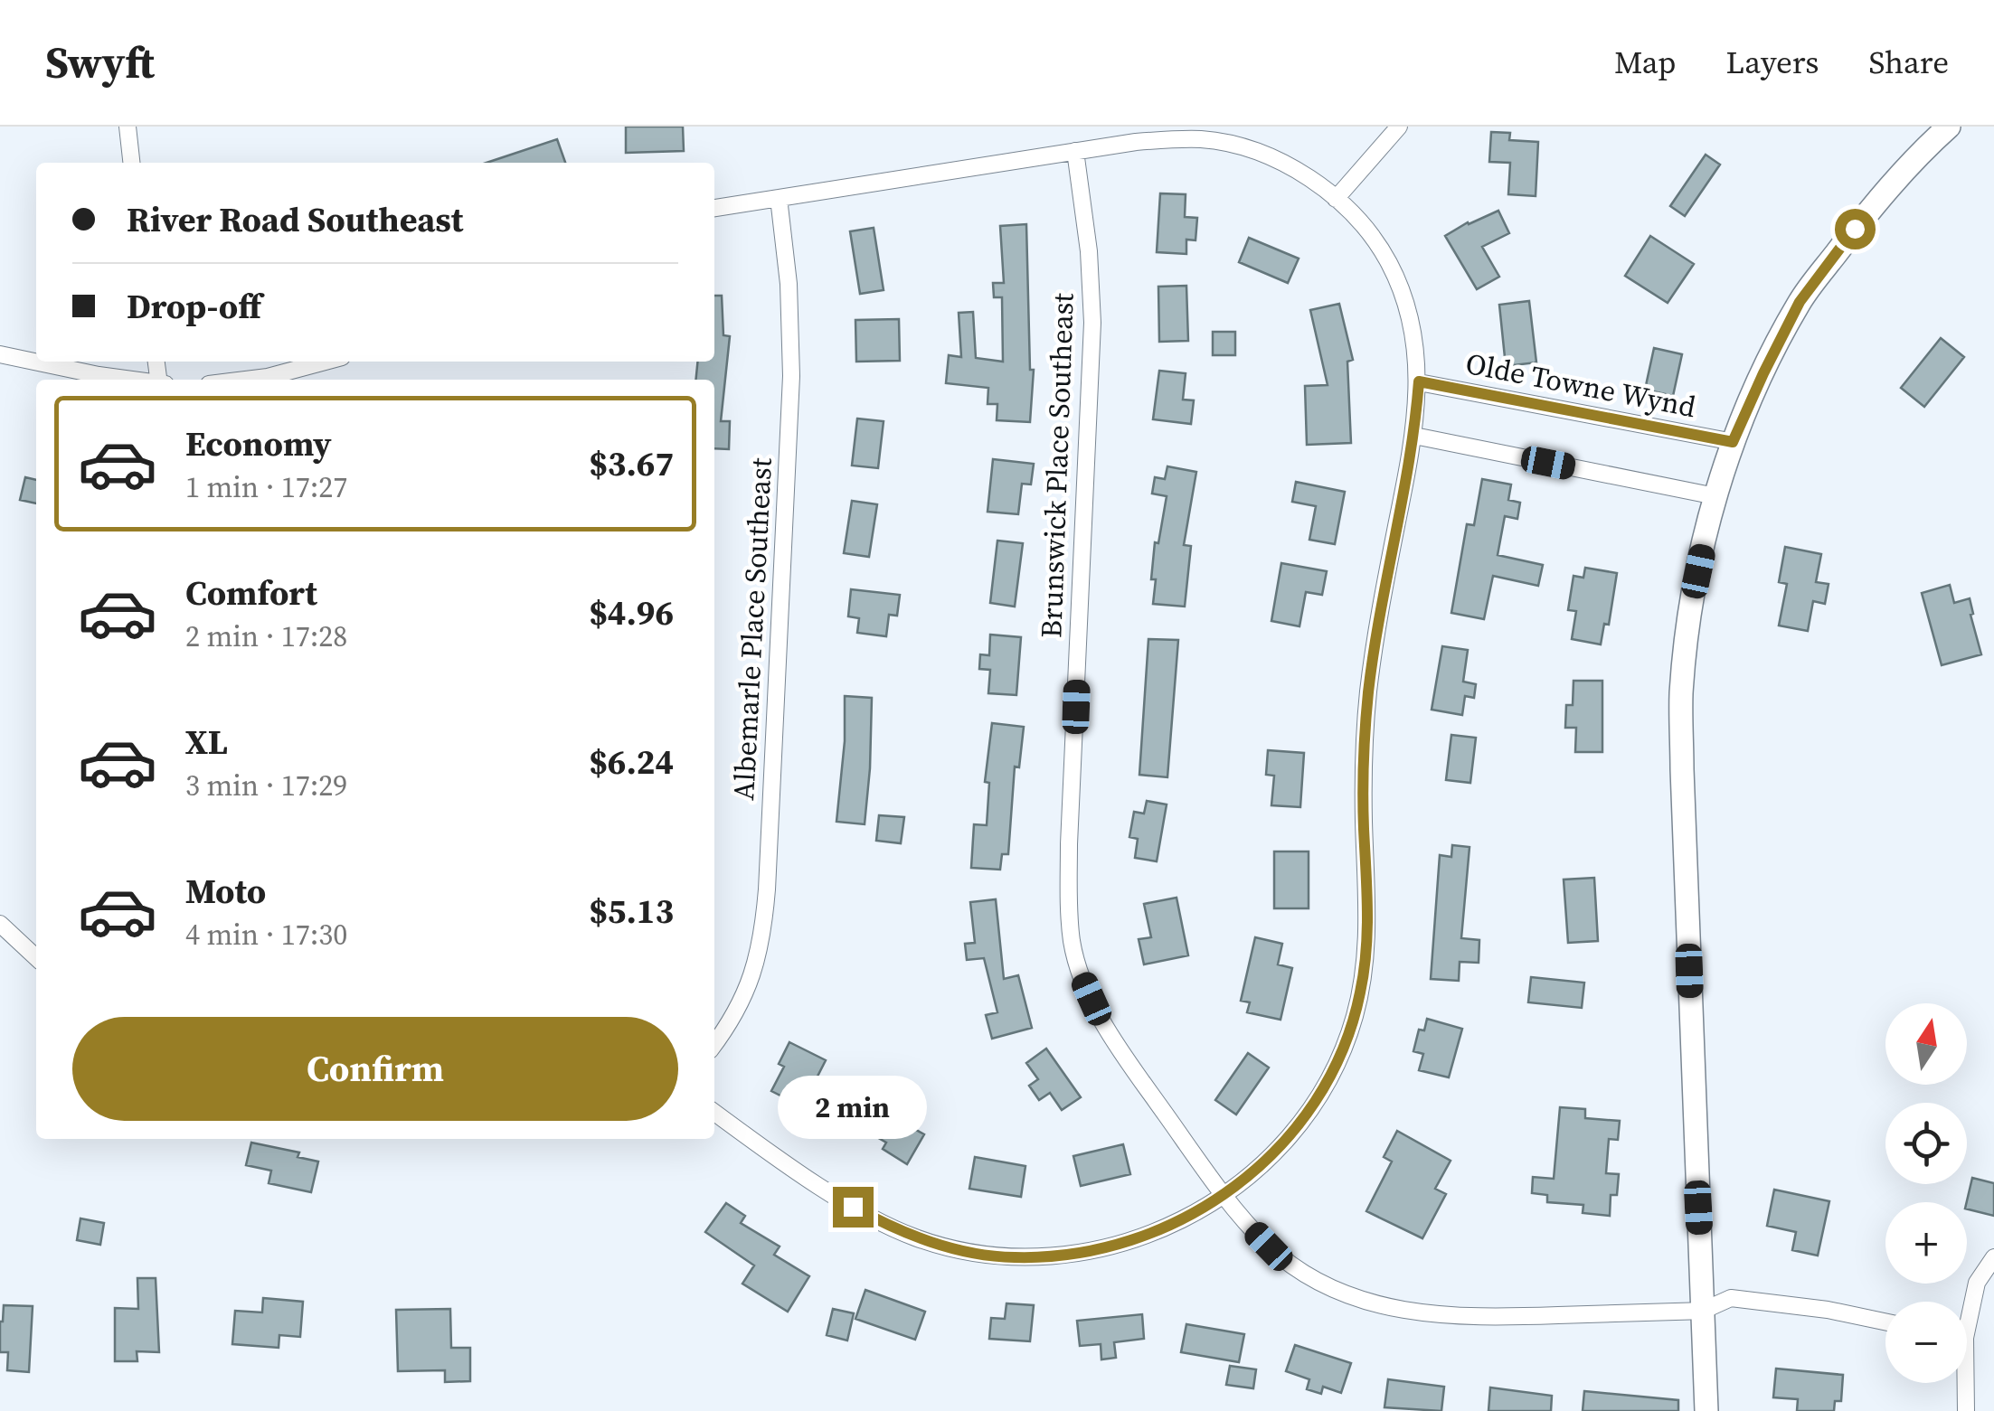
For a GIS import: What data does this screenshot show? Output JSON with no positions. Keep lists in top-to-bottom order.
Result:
{
  "streets": {
    "street": ["Olde Towne Wynd", "Brunswick Place Southeast", "Albemarle Place Southeast"]
  },
  "north": "top",
  "page": {
    "header": "Swyft",
    "nav": ["Map", "Layers", "Share"],
    "banner": ["River Road Southeast", "Drop-off"],
    "list": [
      {
        "name": "Economy",
        "note": "1 min · 17:27",
        "value": "$3.67"
      },
      {
        "name": "Comfort",
        "note": "2 min · 17:28",
        "value": "$4.96"
      },
      {
        "name": "XL",
        "note": "3 min · 17:29",
        "value": "$6.24"
      },
      {
        "name": "Moto",
        "note": "4 min · 17:30",
        "value": "$5.13"
      }
    ],
    "buttons": "Confirm",
    "map_buttons": ["+", "−"],
    "bubble": "2 min"
  }
}
